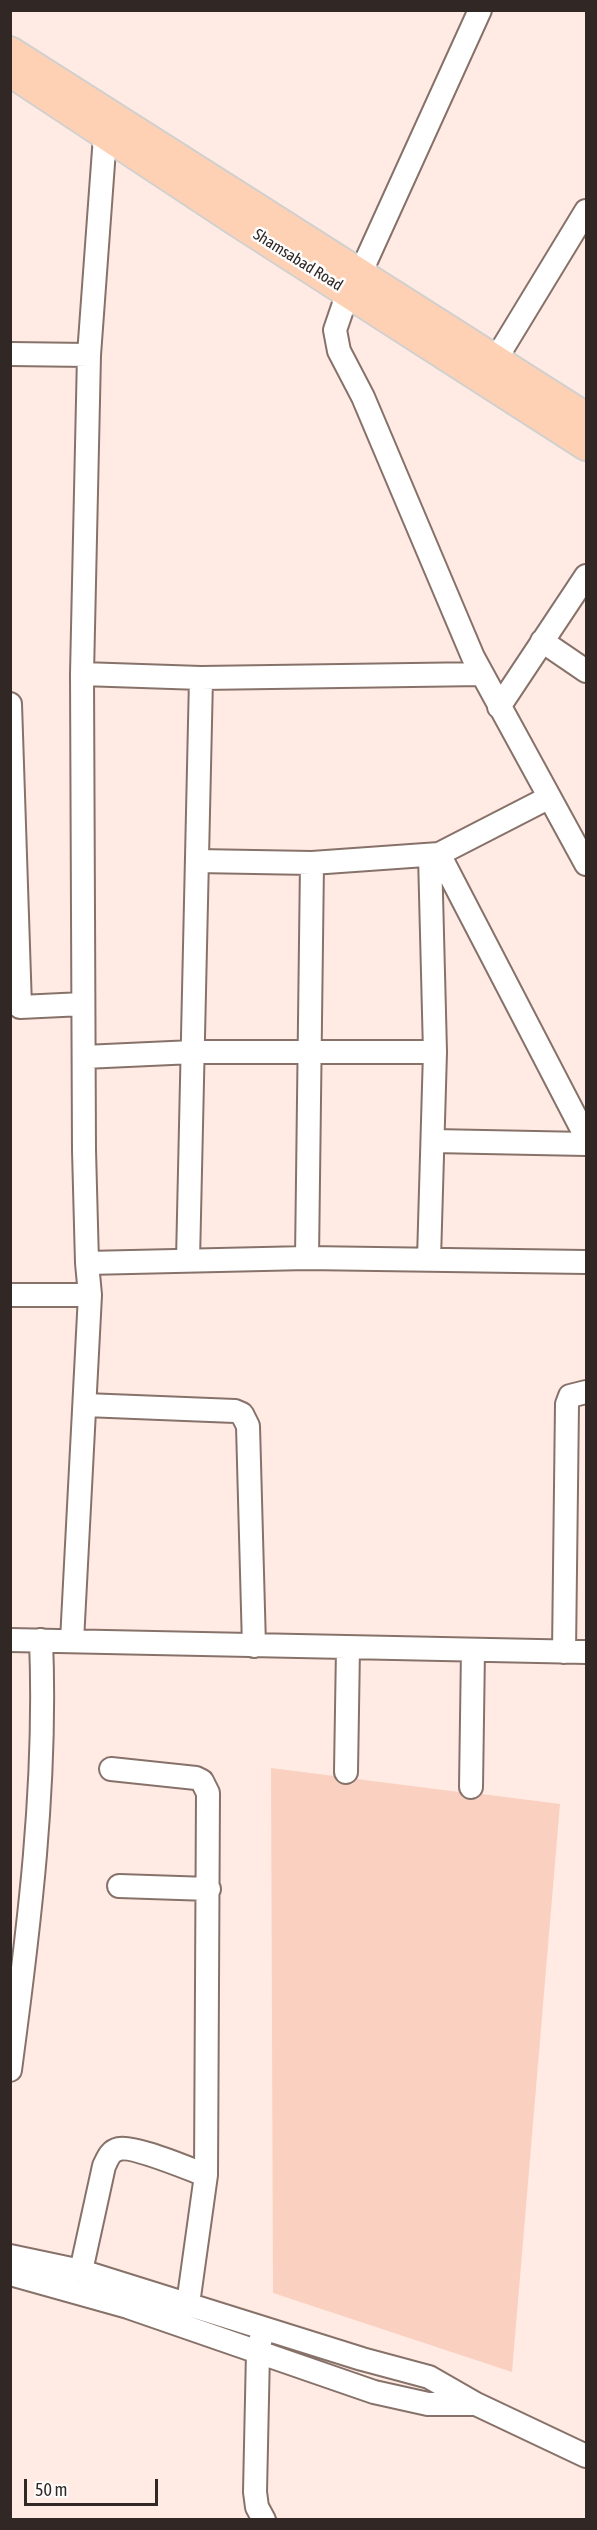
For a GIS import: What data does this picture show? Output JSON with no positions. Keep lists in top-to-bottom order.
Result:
{
  "streets": {
    "main road": ["Shamsabad Road"]
  },
  "scale_bar": "50 m"
}
